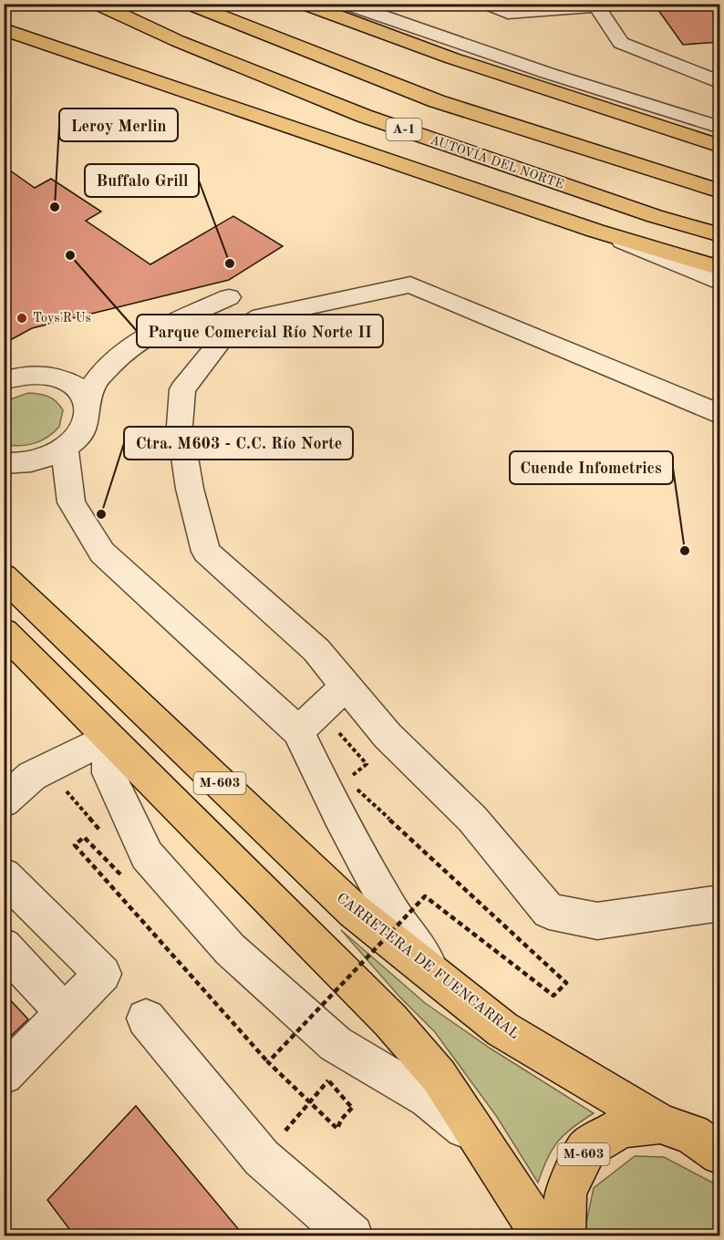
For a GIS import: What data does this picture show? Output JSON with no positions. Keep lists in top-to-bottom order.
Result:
{
  "streets": {
    "highway": [
      "A-1",
      "AUTOVÍA DEL NORTE",
      "M-603",
      "CARRETERA DE FUENCARRAL"
    ]
  },
  "crossings": [
    ["M-603", "CARRETERA DE FUENCARRAL"]
  ],
  "places": [
    "Leroy Merlin",
    "Parque Comercial Río Norte II",
    "Buffalo Grill",
    "Toys'R Us",
    "Ctra. M603 - C.C. Río Norte",
    "Cuende Infometrics"
  ]
}
